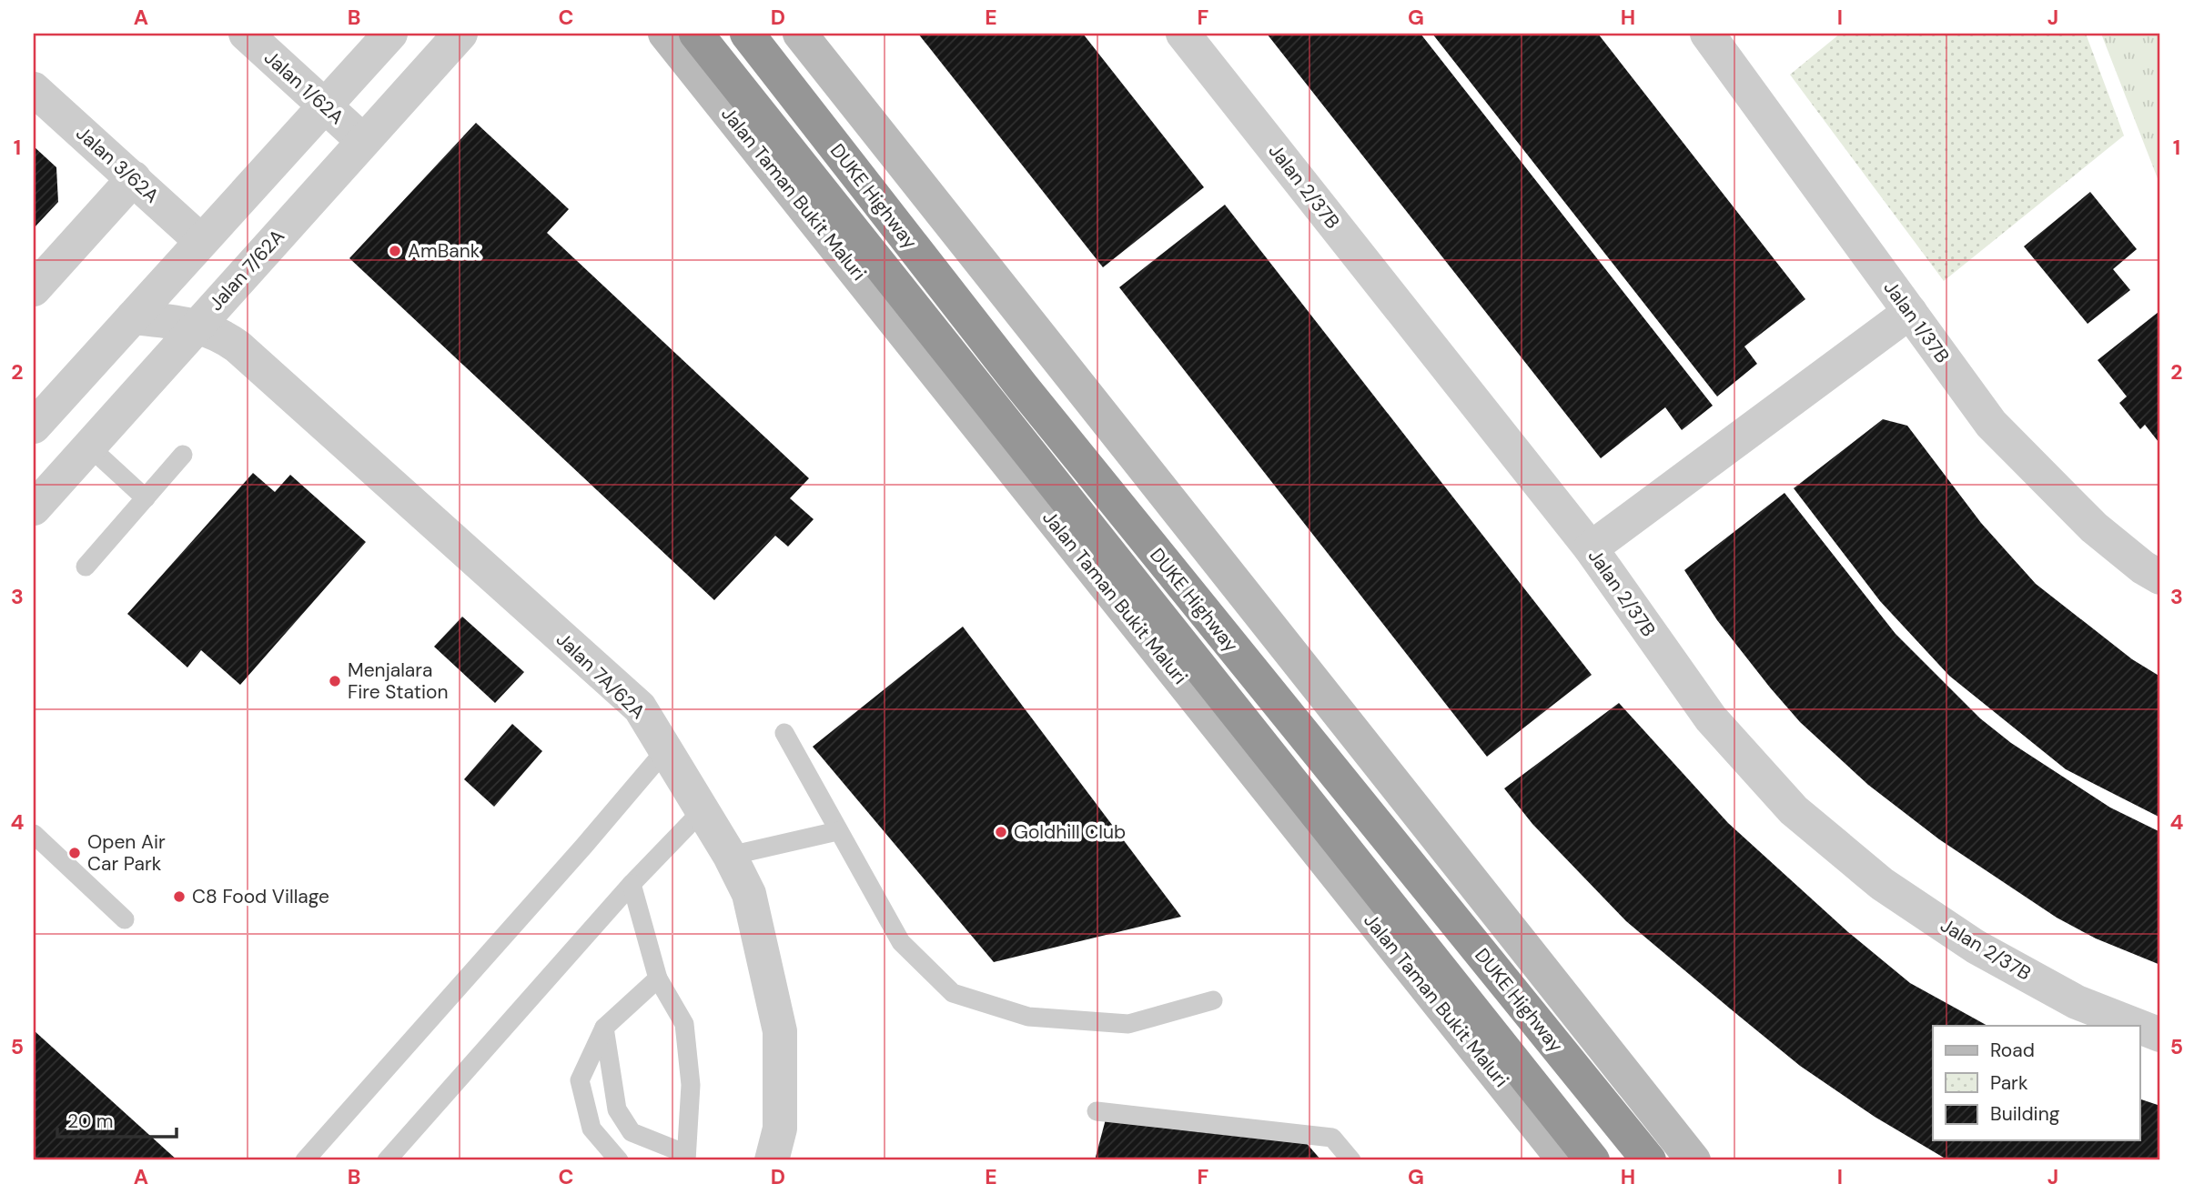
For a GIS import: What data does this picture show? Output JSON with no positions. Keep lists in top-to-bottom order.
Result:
{
  "streets": {
    "highway": ["DUKE Highway"],
    "main road": ["Jalan Taman Bukit Maluri"],
    "street": [
      "Jalan 1/62A",
      "Jalan 3/62A",
      "Jalan 2/37B",
      "Jalan 7/62A",
      "Jalan 1/37B",
      "Jalan 7A/62A"
    ]
  },
  "crossings": [
    ["Jalan 1/62A", "Jalan 7/62A"],
    ["Jalan 7/62A", "Jalan 7A/62A"]
  ],
  "places": [
    "AmBank",
    "Menjalara Fire Station",
    "Goldhill Club",
    "Open Air Car Park",
    "C8 Food Village"
  ],
  "legend": ["Road", "Park", "Building"],
  "scale_bar": "20 m",
  "grid": {
    "columns": [
      "A",
      "B",
      "C",
      "D",
      "E",
      "F",
      "G",
      "H",
      "I",
      "J"
    ],
    "rows": [
      "1",
      "2",
      "3",
      "4",
      "5"
    ]
  }
}
